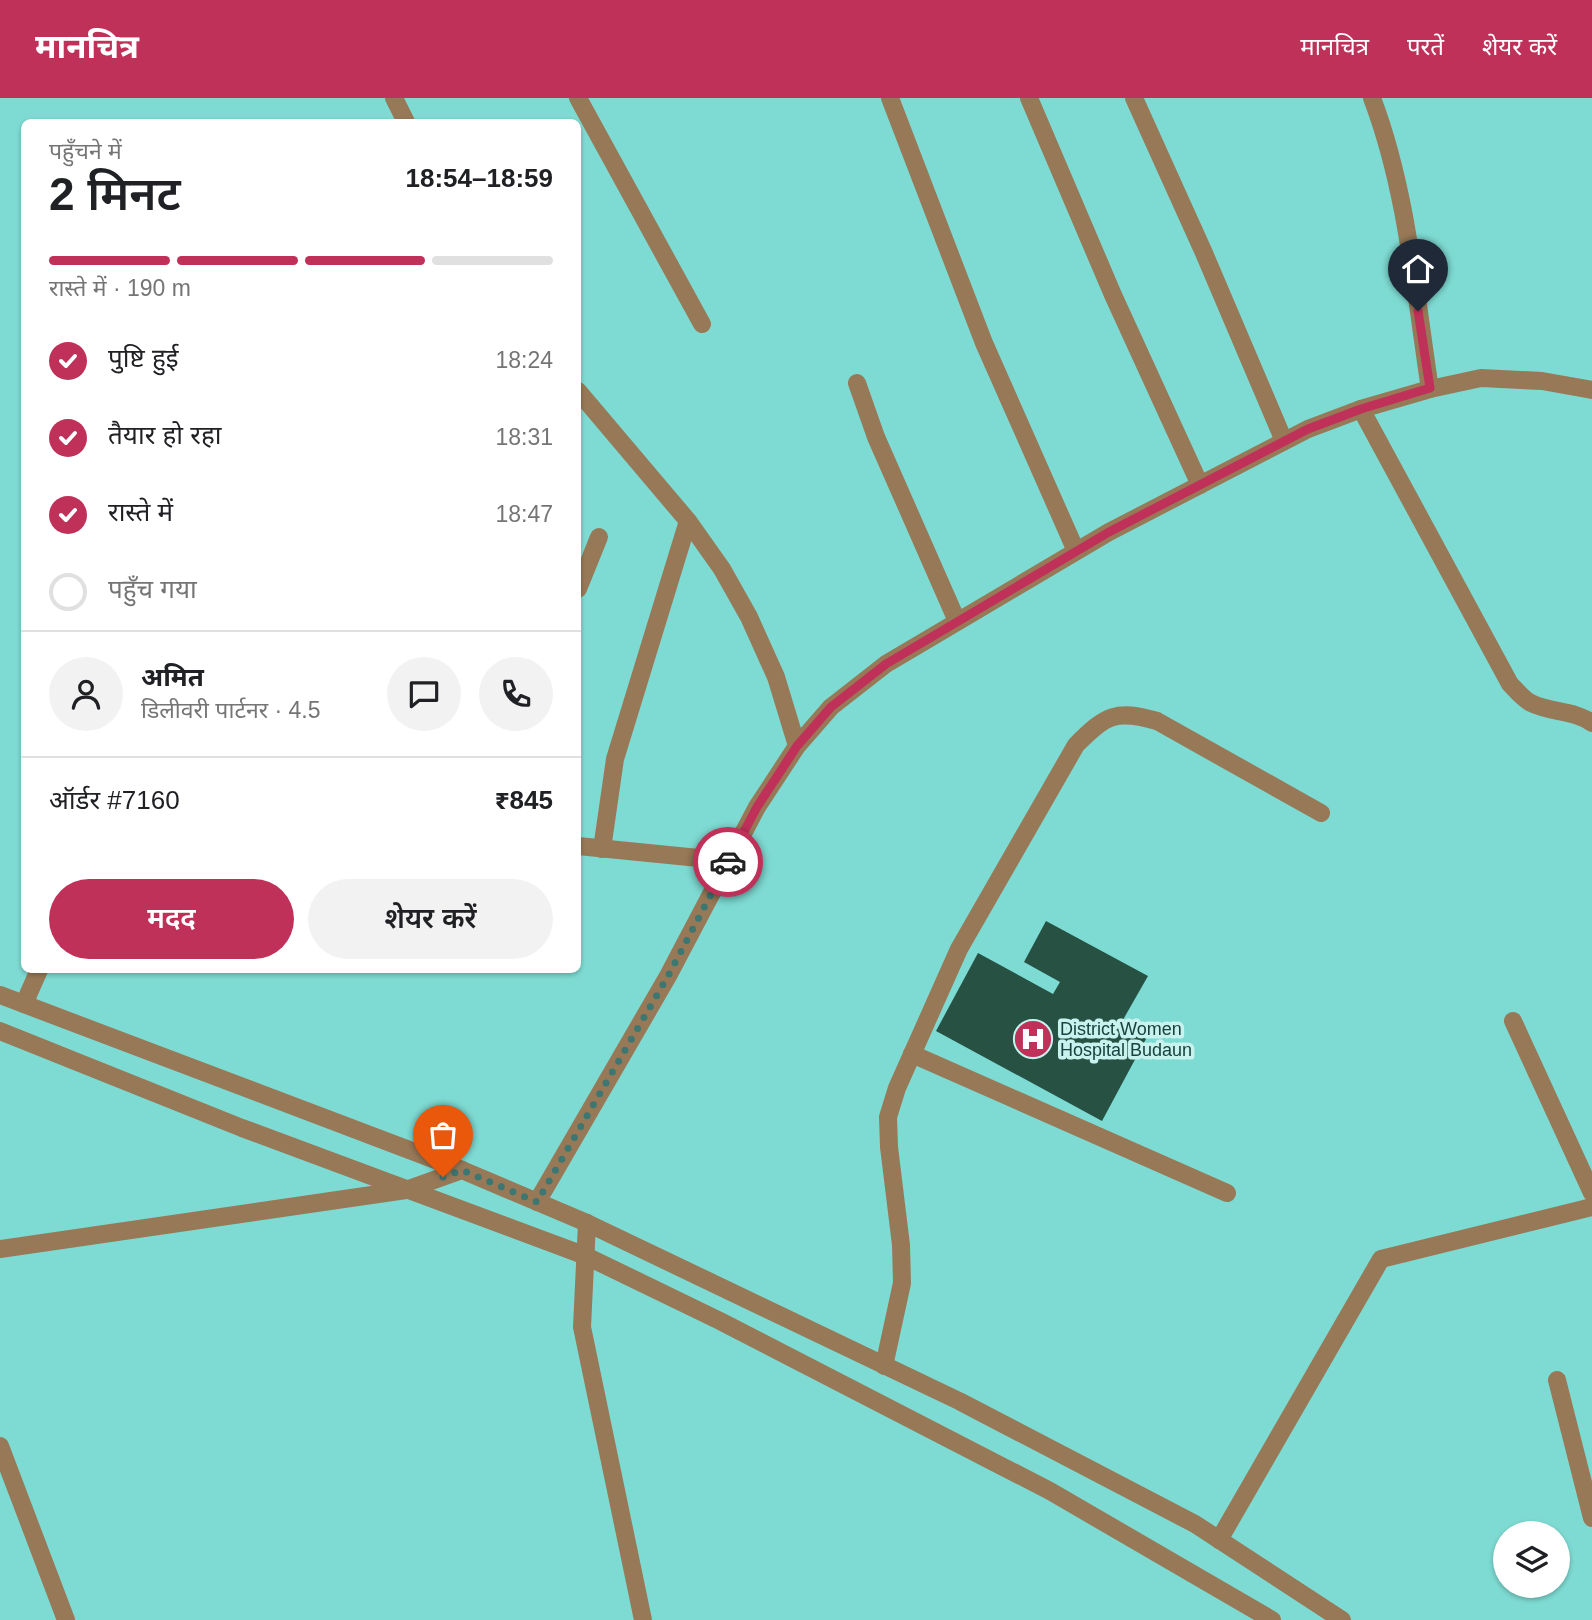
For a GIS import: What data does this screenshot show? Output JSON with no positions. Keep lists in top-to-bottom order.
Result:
{
  "places": {
    "hospital": ["District Women Hospital Budaun"]
  },
  "page": {
    "header": "मानचित्र",
    "nav": ["मानचित्र", "परतें", "शेयर करें"],
    "heading": ["2 मिनट", "पहुँचने में", "18:54–18:59"],
    "panel": [
      "अमित",
      "डिलीवरी पार्टनर · 4.5",
      "ऑर्डर #7160",
      "₹845"
    ],
    "bar": "रास्ते में · 190 m",
    "list": [
      ["पुष्टि हुई", "18:24"],
      ["तैयार हो रहा", "18:31"],
      ["रास्ते में", "18:47"],
      "पहुँच गया"
    ],
    "buttons": ["मदद", "शेयर करें"]
  }
}
